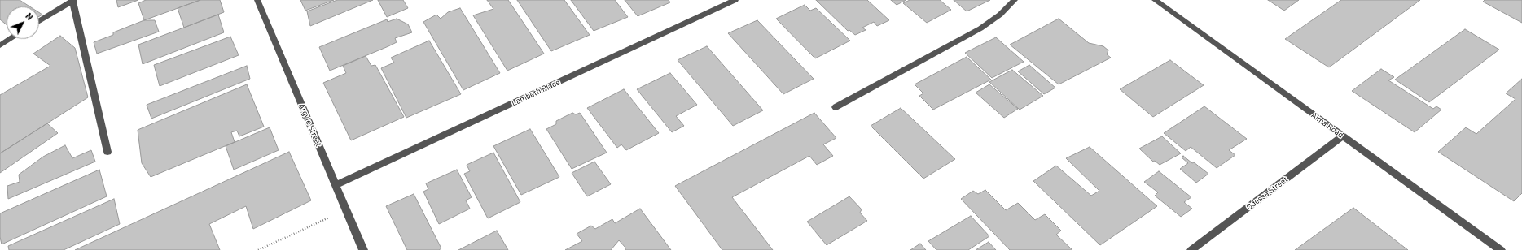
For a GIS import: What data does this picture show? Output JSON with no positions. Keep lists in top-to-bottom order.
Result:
{
  "streets": {
    "street": [
      "Lambeth Place",
      "Argyle Street",
      "Alma Road",
      "Odessa Street"
    ]
  },
  "crossings": [
    ["Lambeth Place", "Argyle Street"],
    ["Alma Road", "Odessa Street"]
  ],
  "north": "top right"
}
